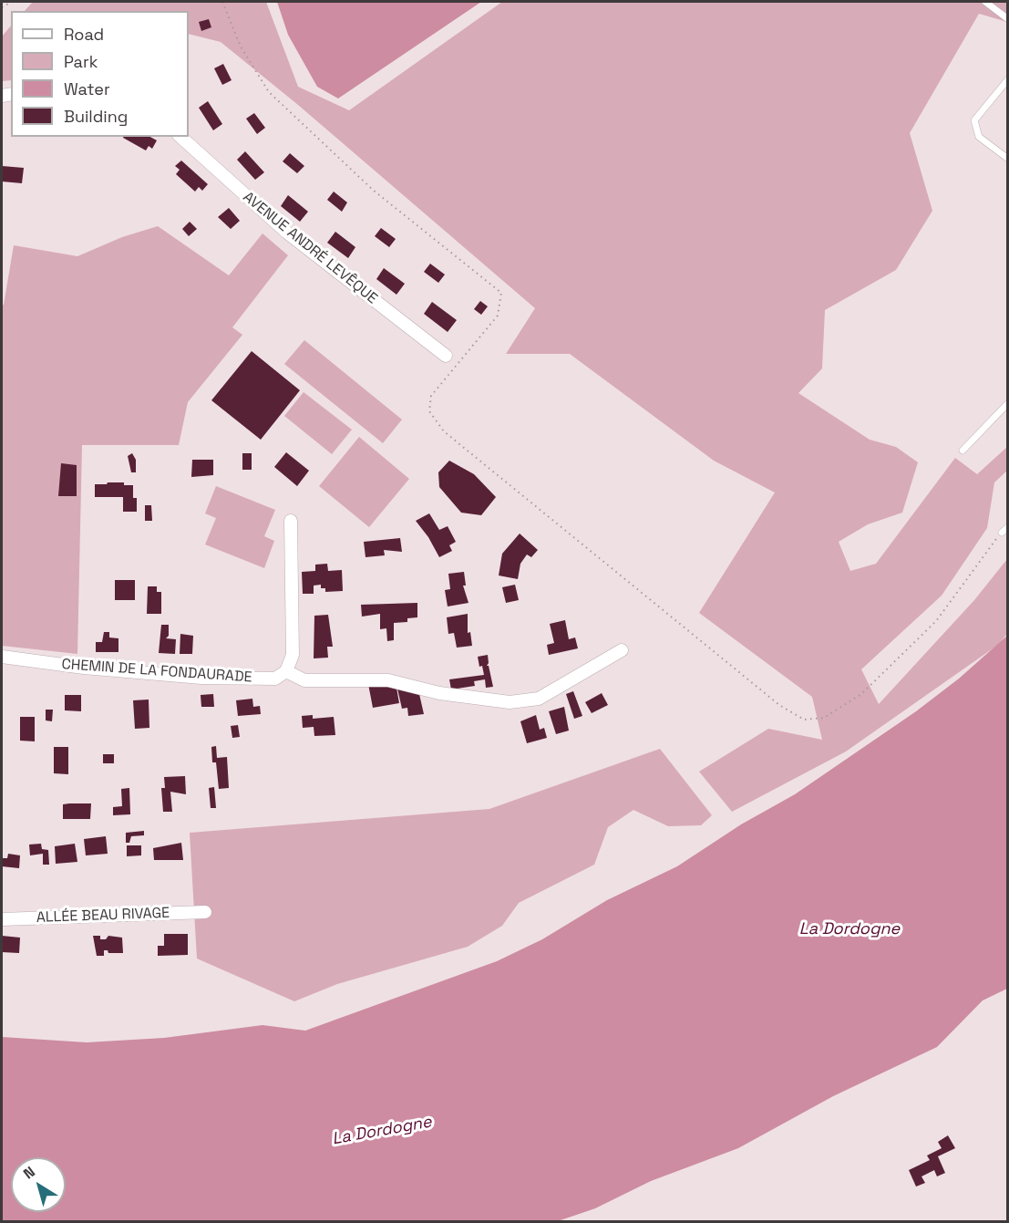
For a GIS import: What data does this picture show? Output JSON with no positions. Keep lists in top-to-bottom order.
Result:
{
  "streets": {
    "street": ["AVENUE ANDRÉ LEVÊQUE", "CHEMIN DE LA FONDAURADE", "ALLÉE BEAU RIVAGE"]
  },
  "water": ["La Dordogne"],
  "legend": [
    "Road",
    "Park",
    "Water",
    "Building"
  ],
  "north": "top left"
}
